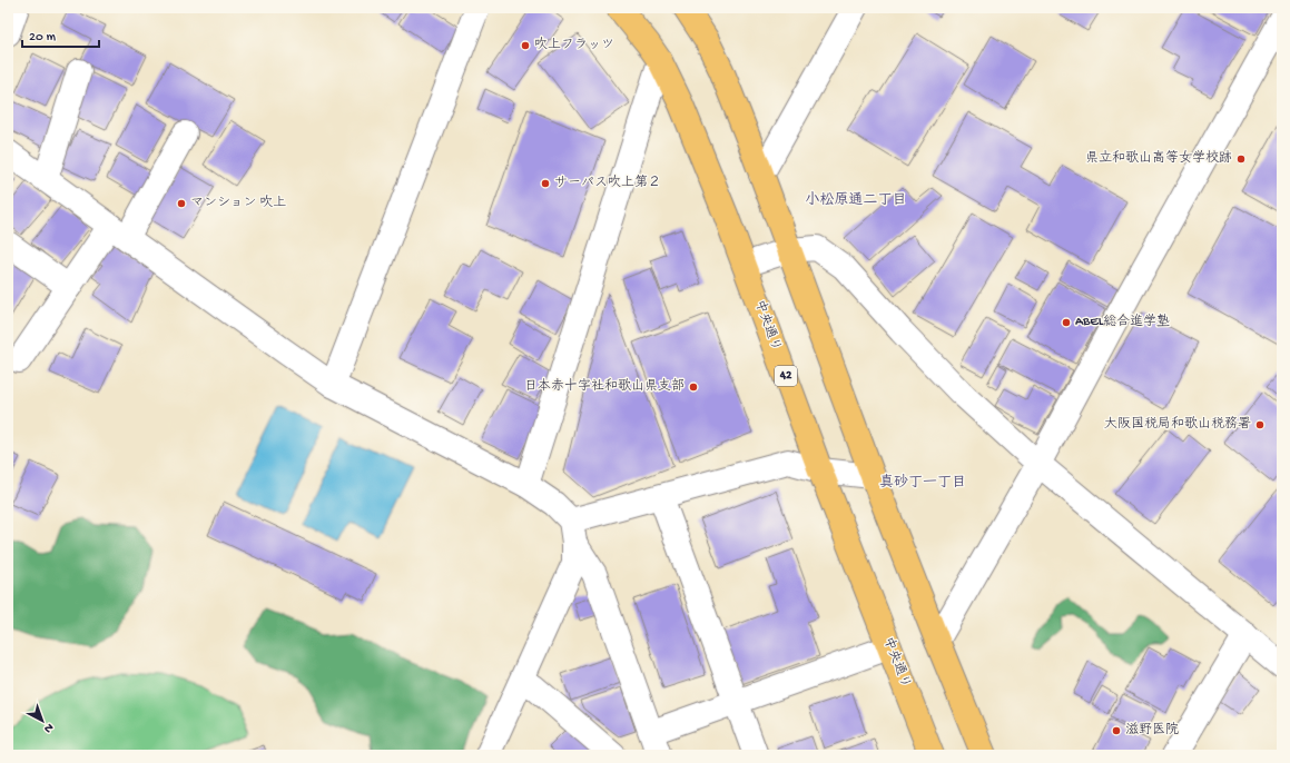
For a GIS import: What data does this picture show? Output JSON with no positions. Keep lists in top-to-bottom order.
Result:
{
  "streets": {
    "highway": ["中央通り", "42"]
  },
  "districts": ["小松原通二丁目", "真砂丁一丁目"],
  "places": [
    "吹上フラッツ",
    "県立和歌山高等女学校跡",
    "サーパス吹上第２",
    "マンション 吹上",
    "ABEL総合進学塾",
    "日本赤十字社和歌山県支部",
    "大阪国税局和歌山税務署",
    "滋野医院"
  ],
  "scale_bar": "20 m",
  "north": "bottom right"
}
